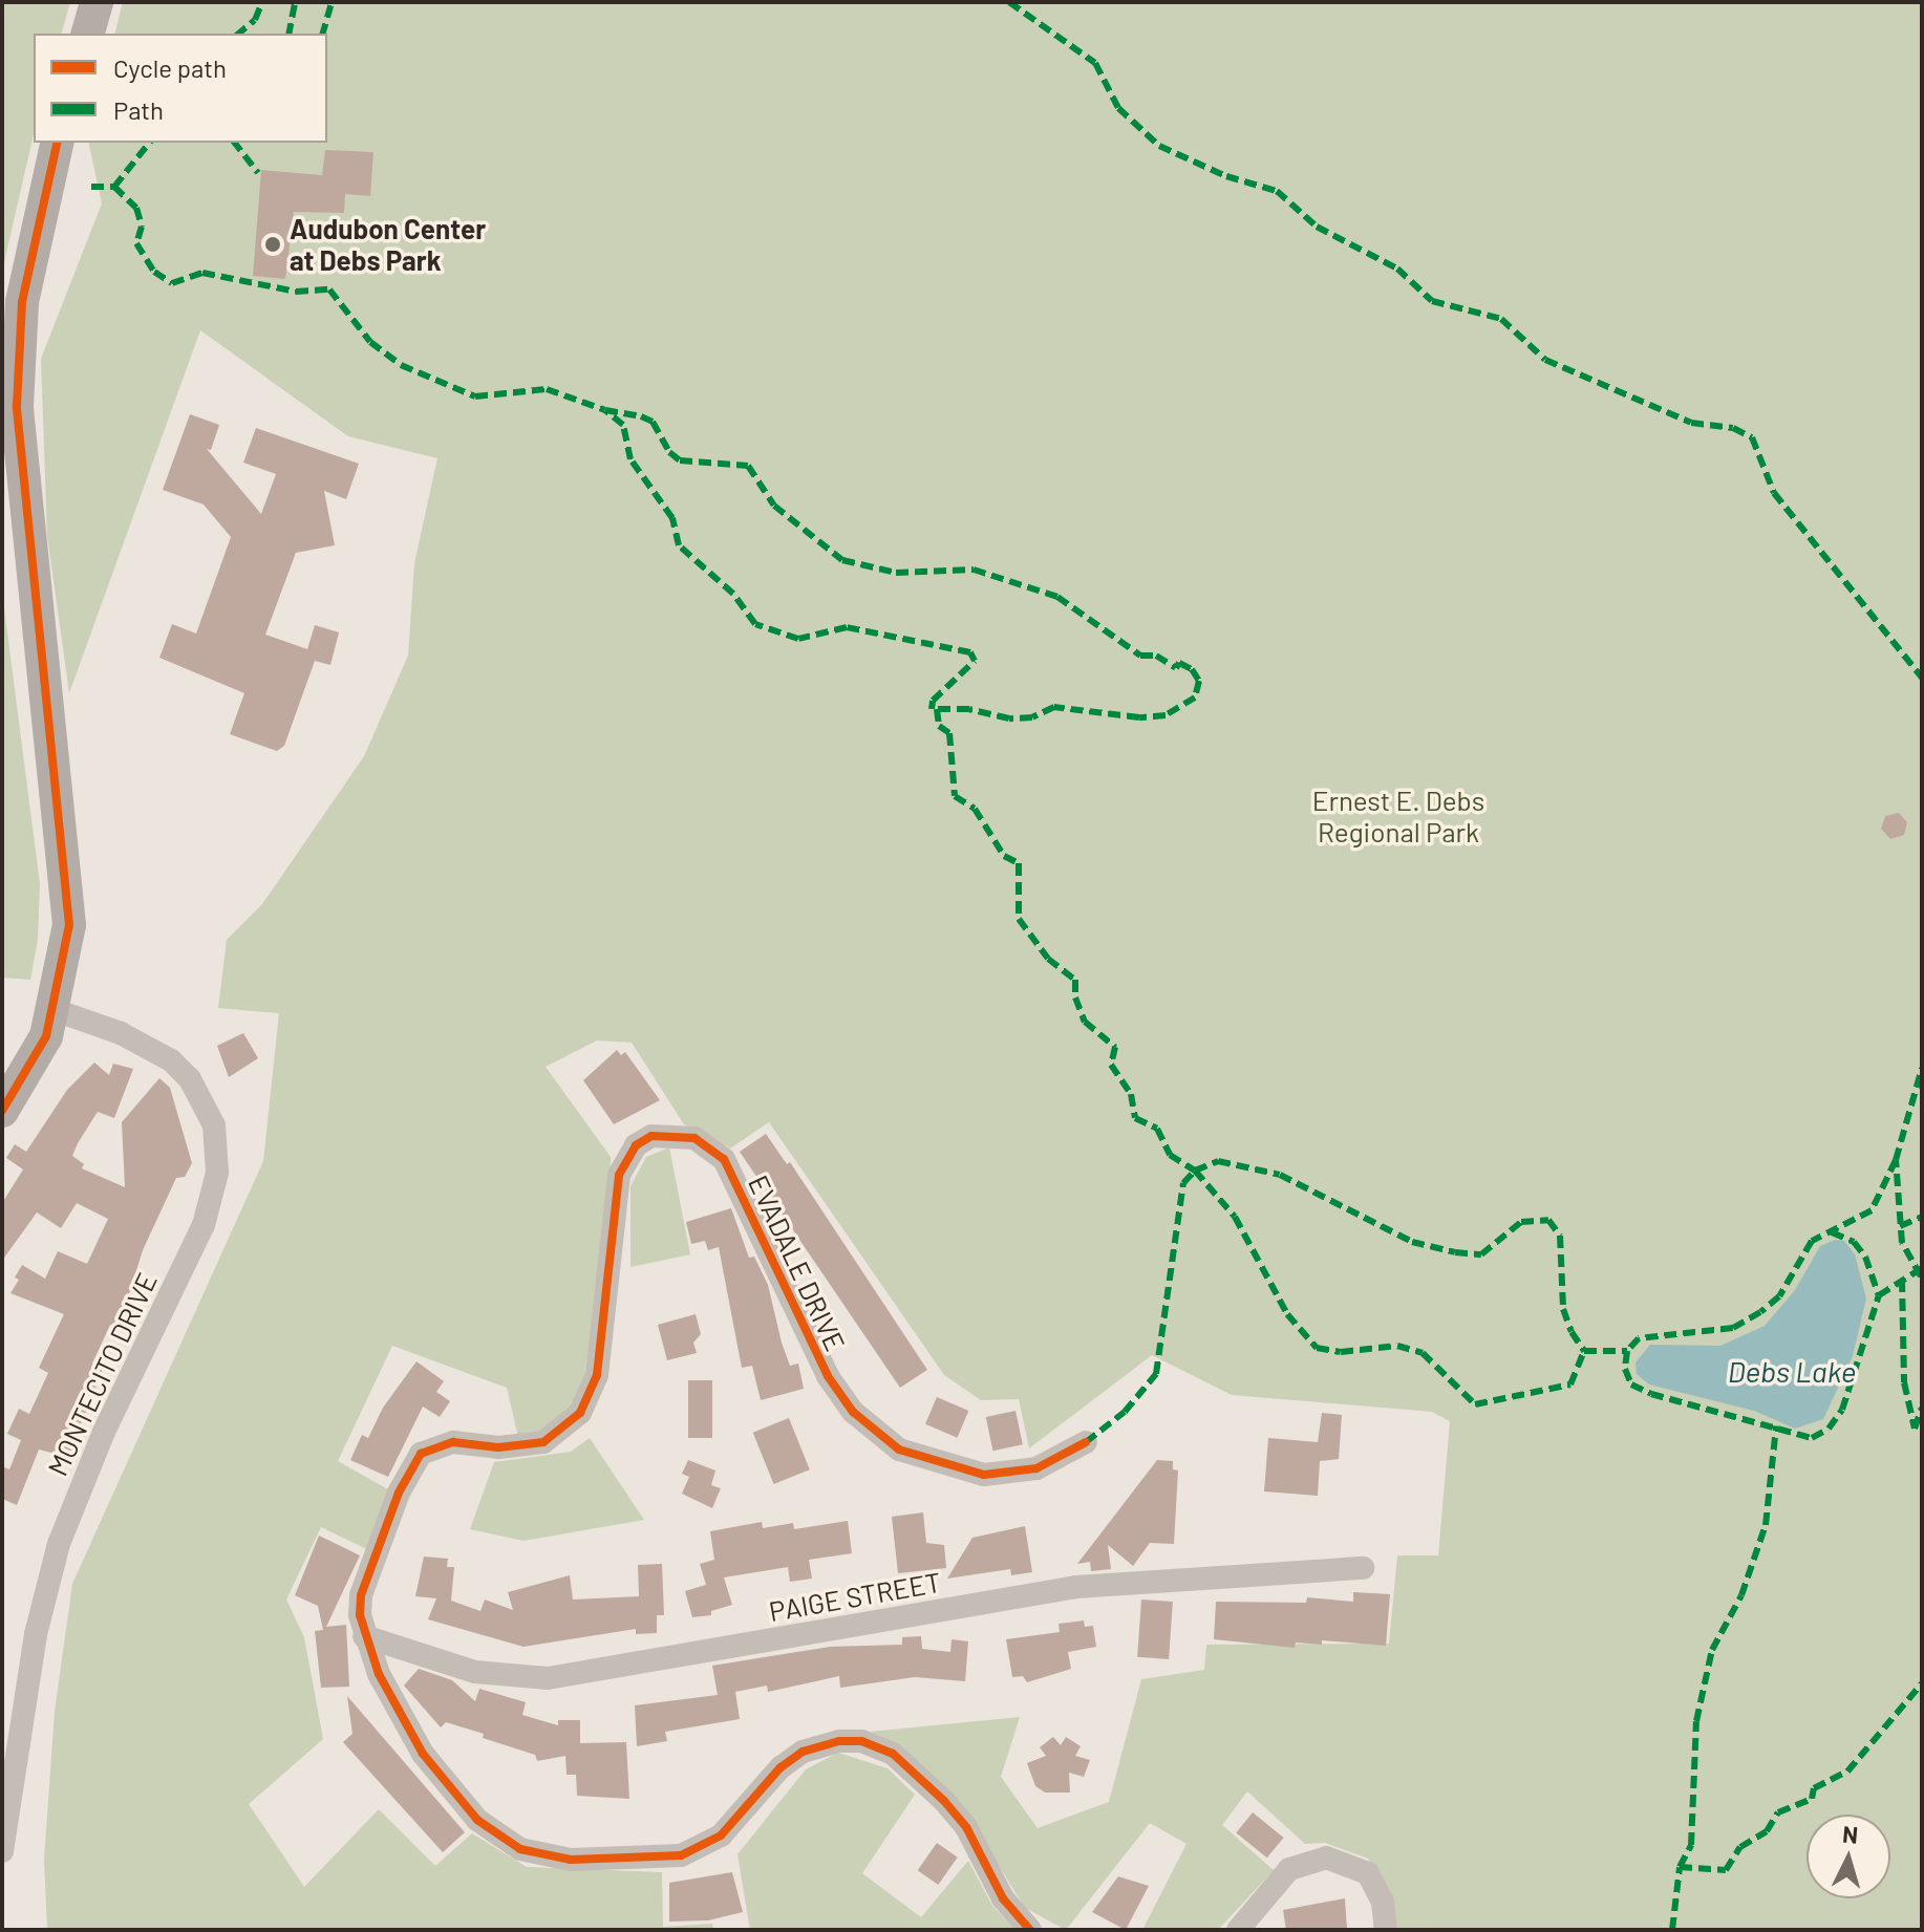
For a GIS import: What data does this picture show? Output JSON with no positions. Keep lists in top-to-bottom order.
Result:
{
  "streets": {
    "street": ["EVADALE DRIVE", "MONTECITO DRIVE", "PAIGE STREET"]
  },
  "crossings": [
    ["EVADALE DRIVE", "PAIGE STREET"]
  ],
  "water": ["Debs Lake"],
  "parks": ["Ernest E. Debs Regional Park"],
  "places": ["Audubon Center at Debs Park"],
  "legend": ["Cycle path", "Path"],
  "north": "top"
}
